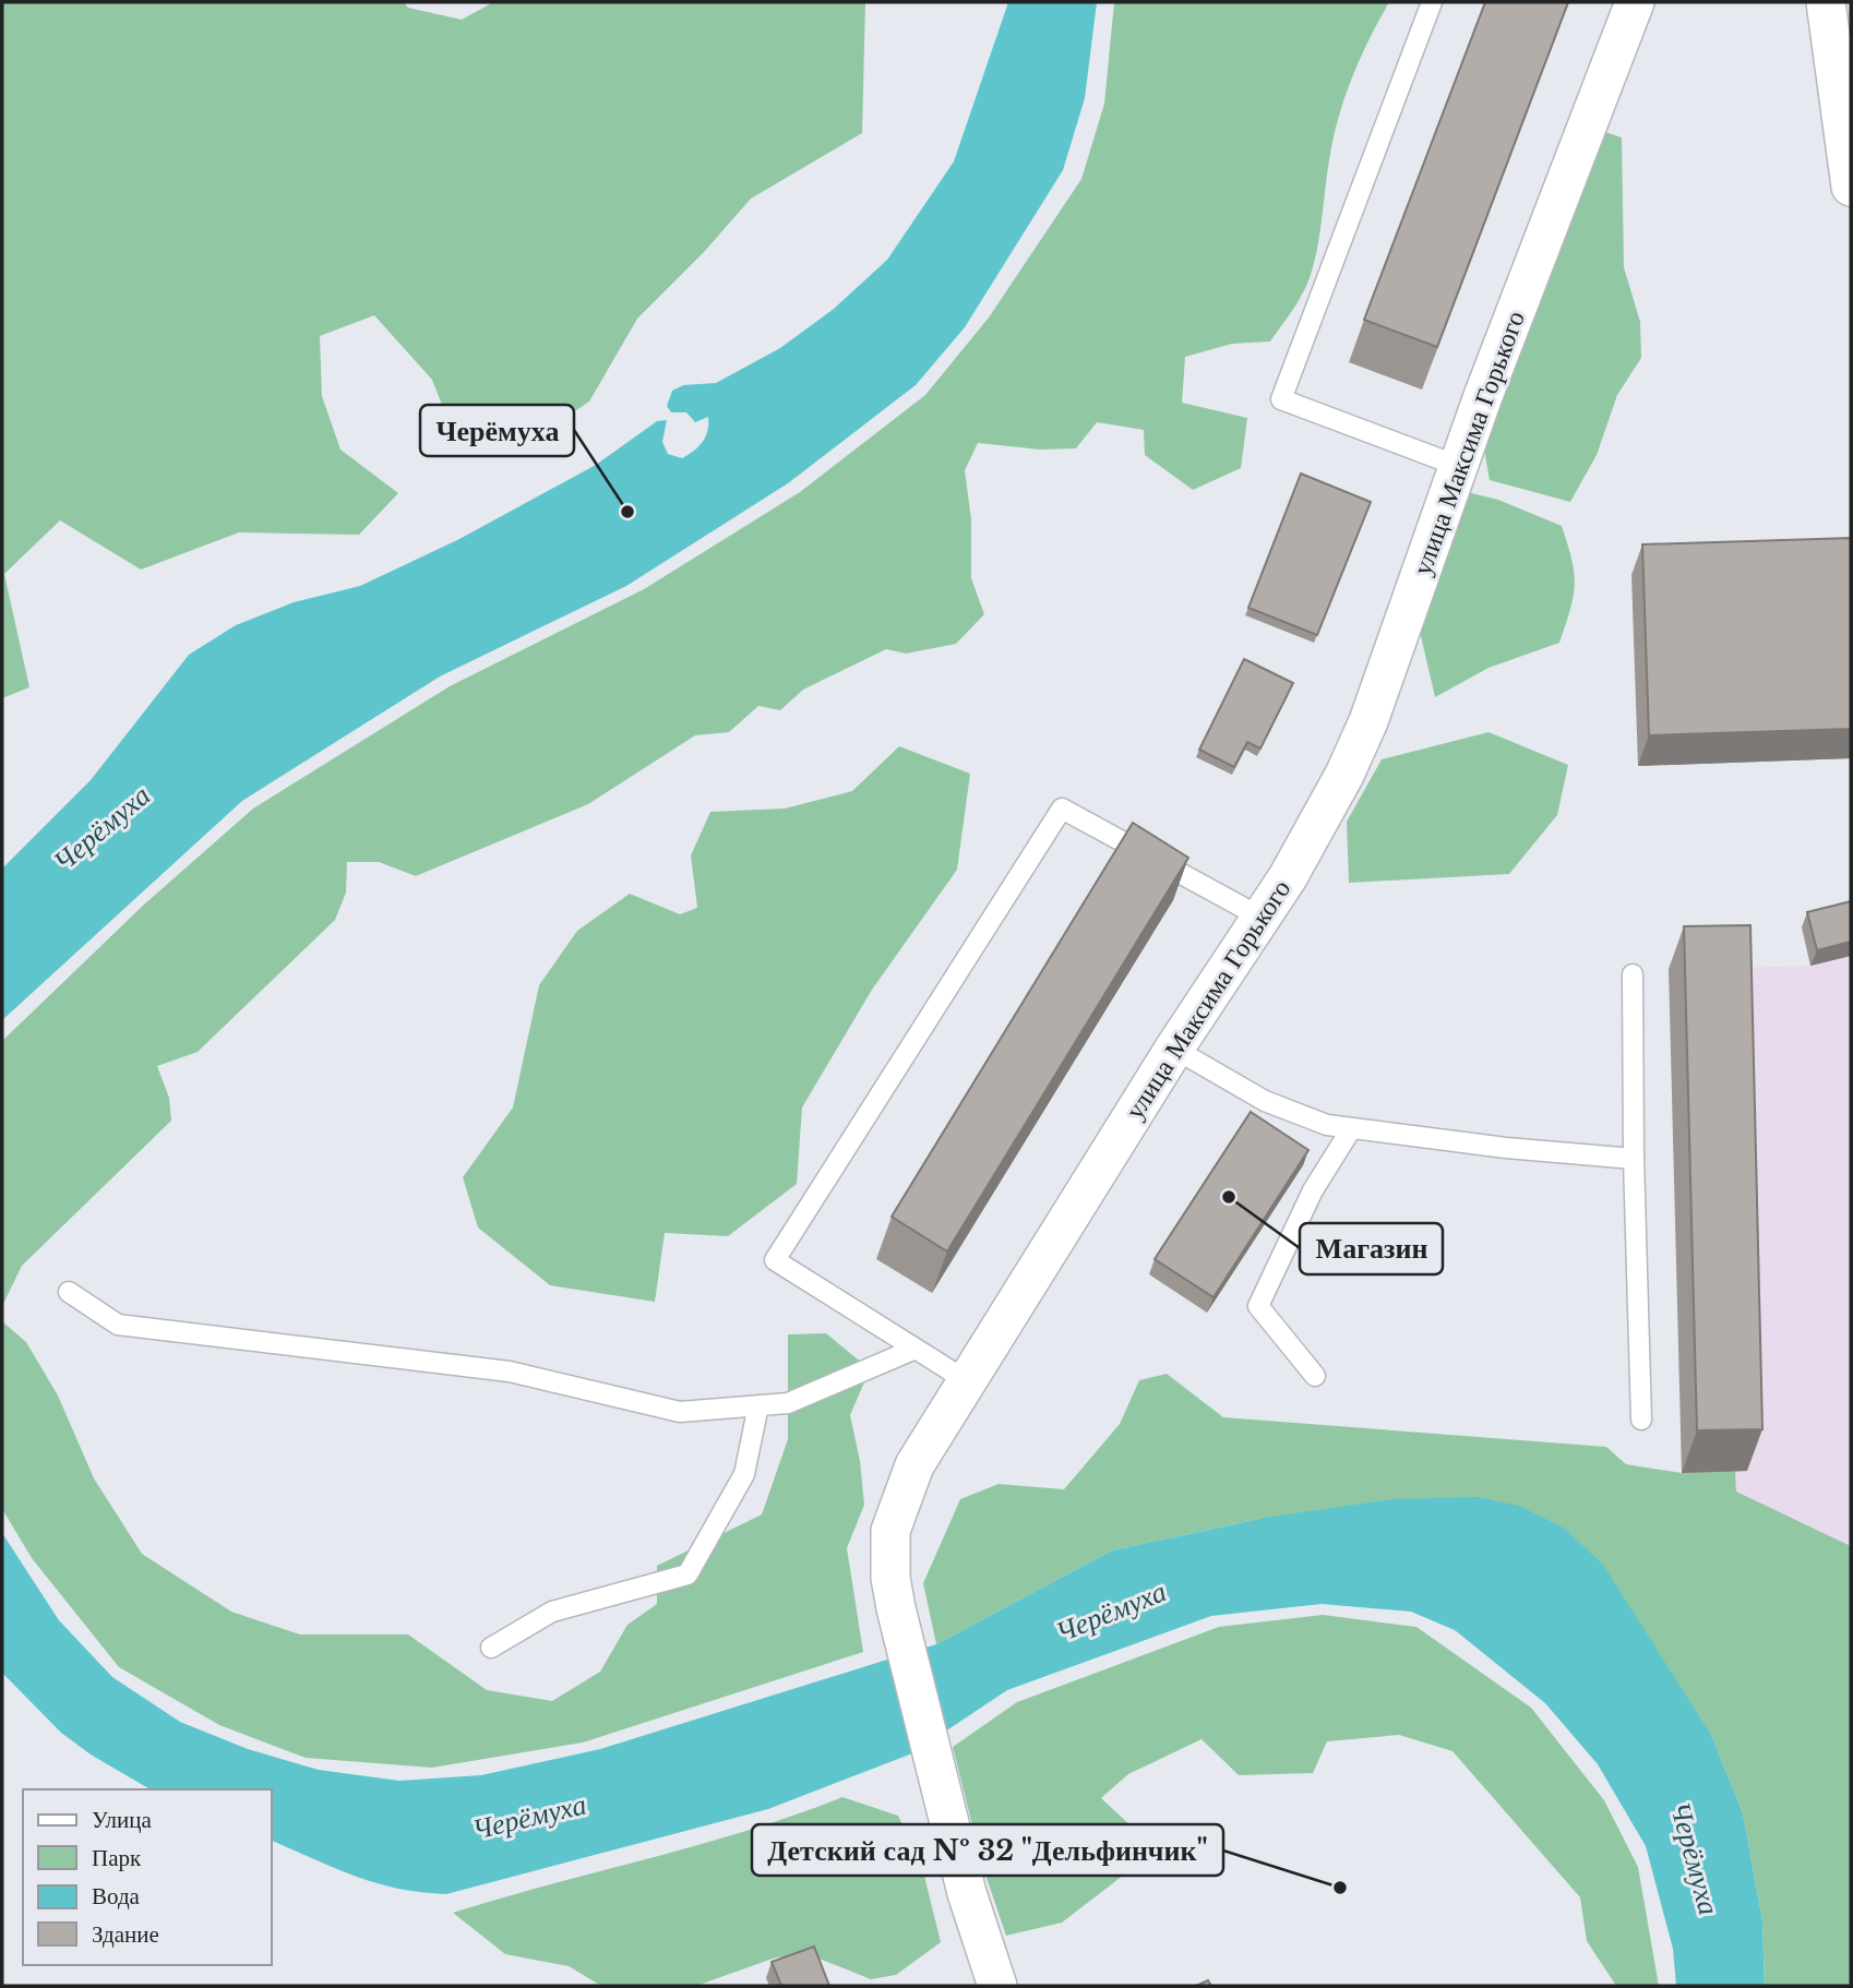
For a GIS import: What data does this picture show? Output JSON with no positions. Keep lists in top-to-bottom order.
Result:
{
  "streets": {
    "street": ["улица Максима Горького"]
  },
  "water": ["Черёмуха"],
  "places": ["Черёмуха", "Магазин", "Детский сад № 32 \"Дельфинчик\""],
  "legend": [
    "Улица",
    "Парк",
    "Вода",
    "Здание"
  ]
}
